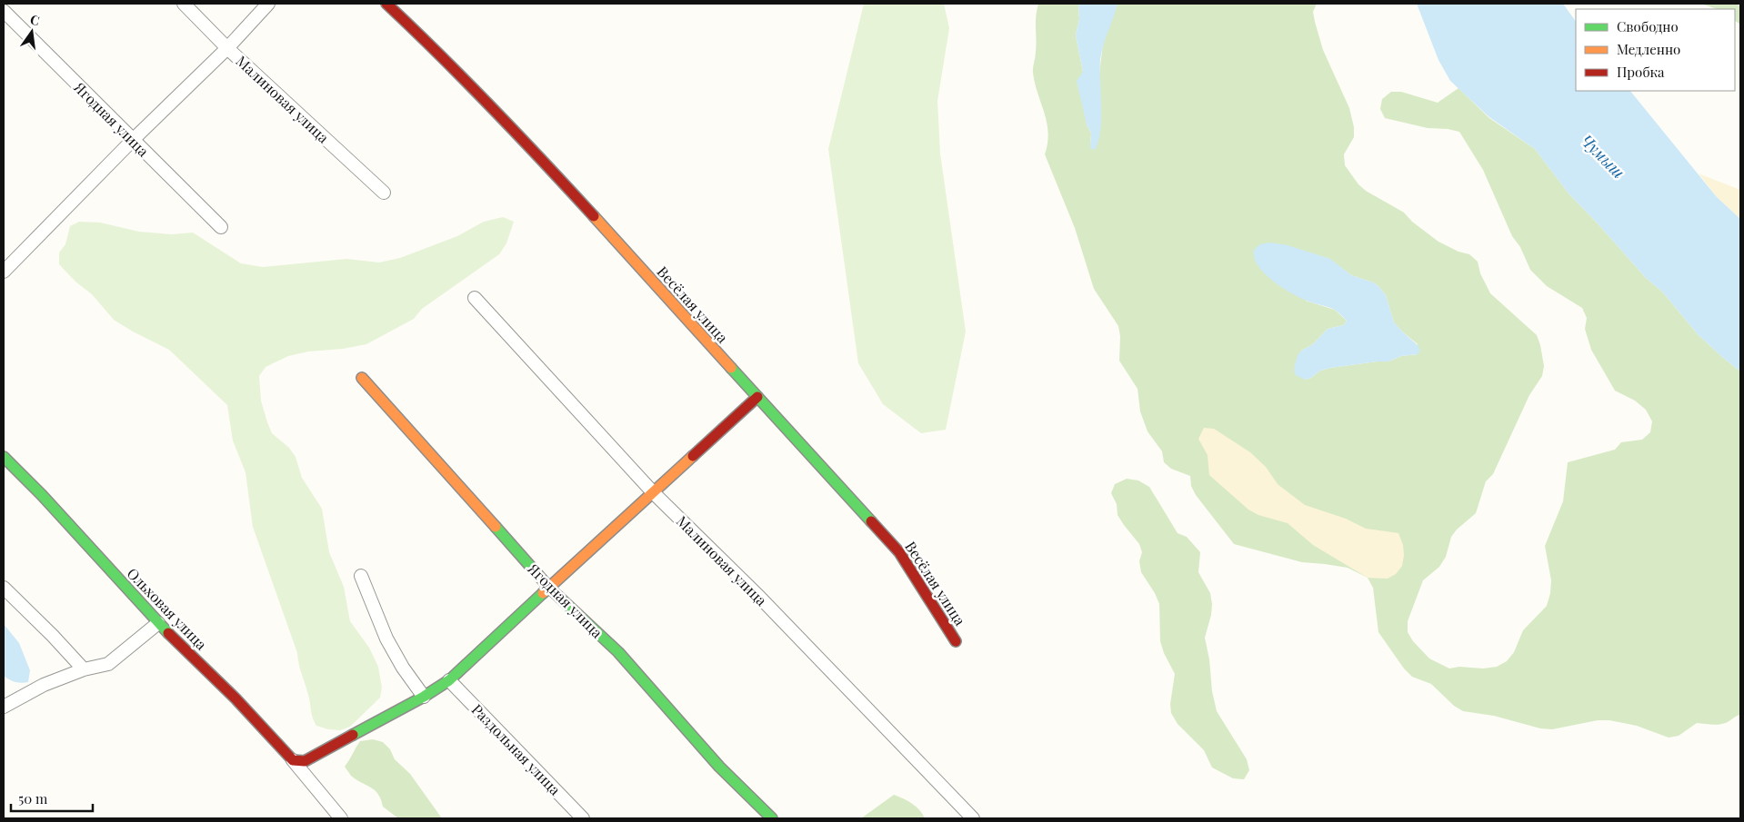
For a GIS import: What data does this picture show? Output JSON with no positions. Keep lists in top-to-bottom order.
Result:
{
  "streets": {
    "street": [
      "Малиновая улица",
      "Ягодная улица",
      "Весёлая улица",
      "Ольховая улица",
      "Раздольная улица"
    ]
  },
  "water": ["Чумыш"],
  "legend": ["Свободно", "Медленно", "Пробка"],
  "scale_bar": "50 m",
  "north": "top"
}
